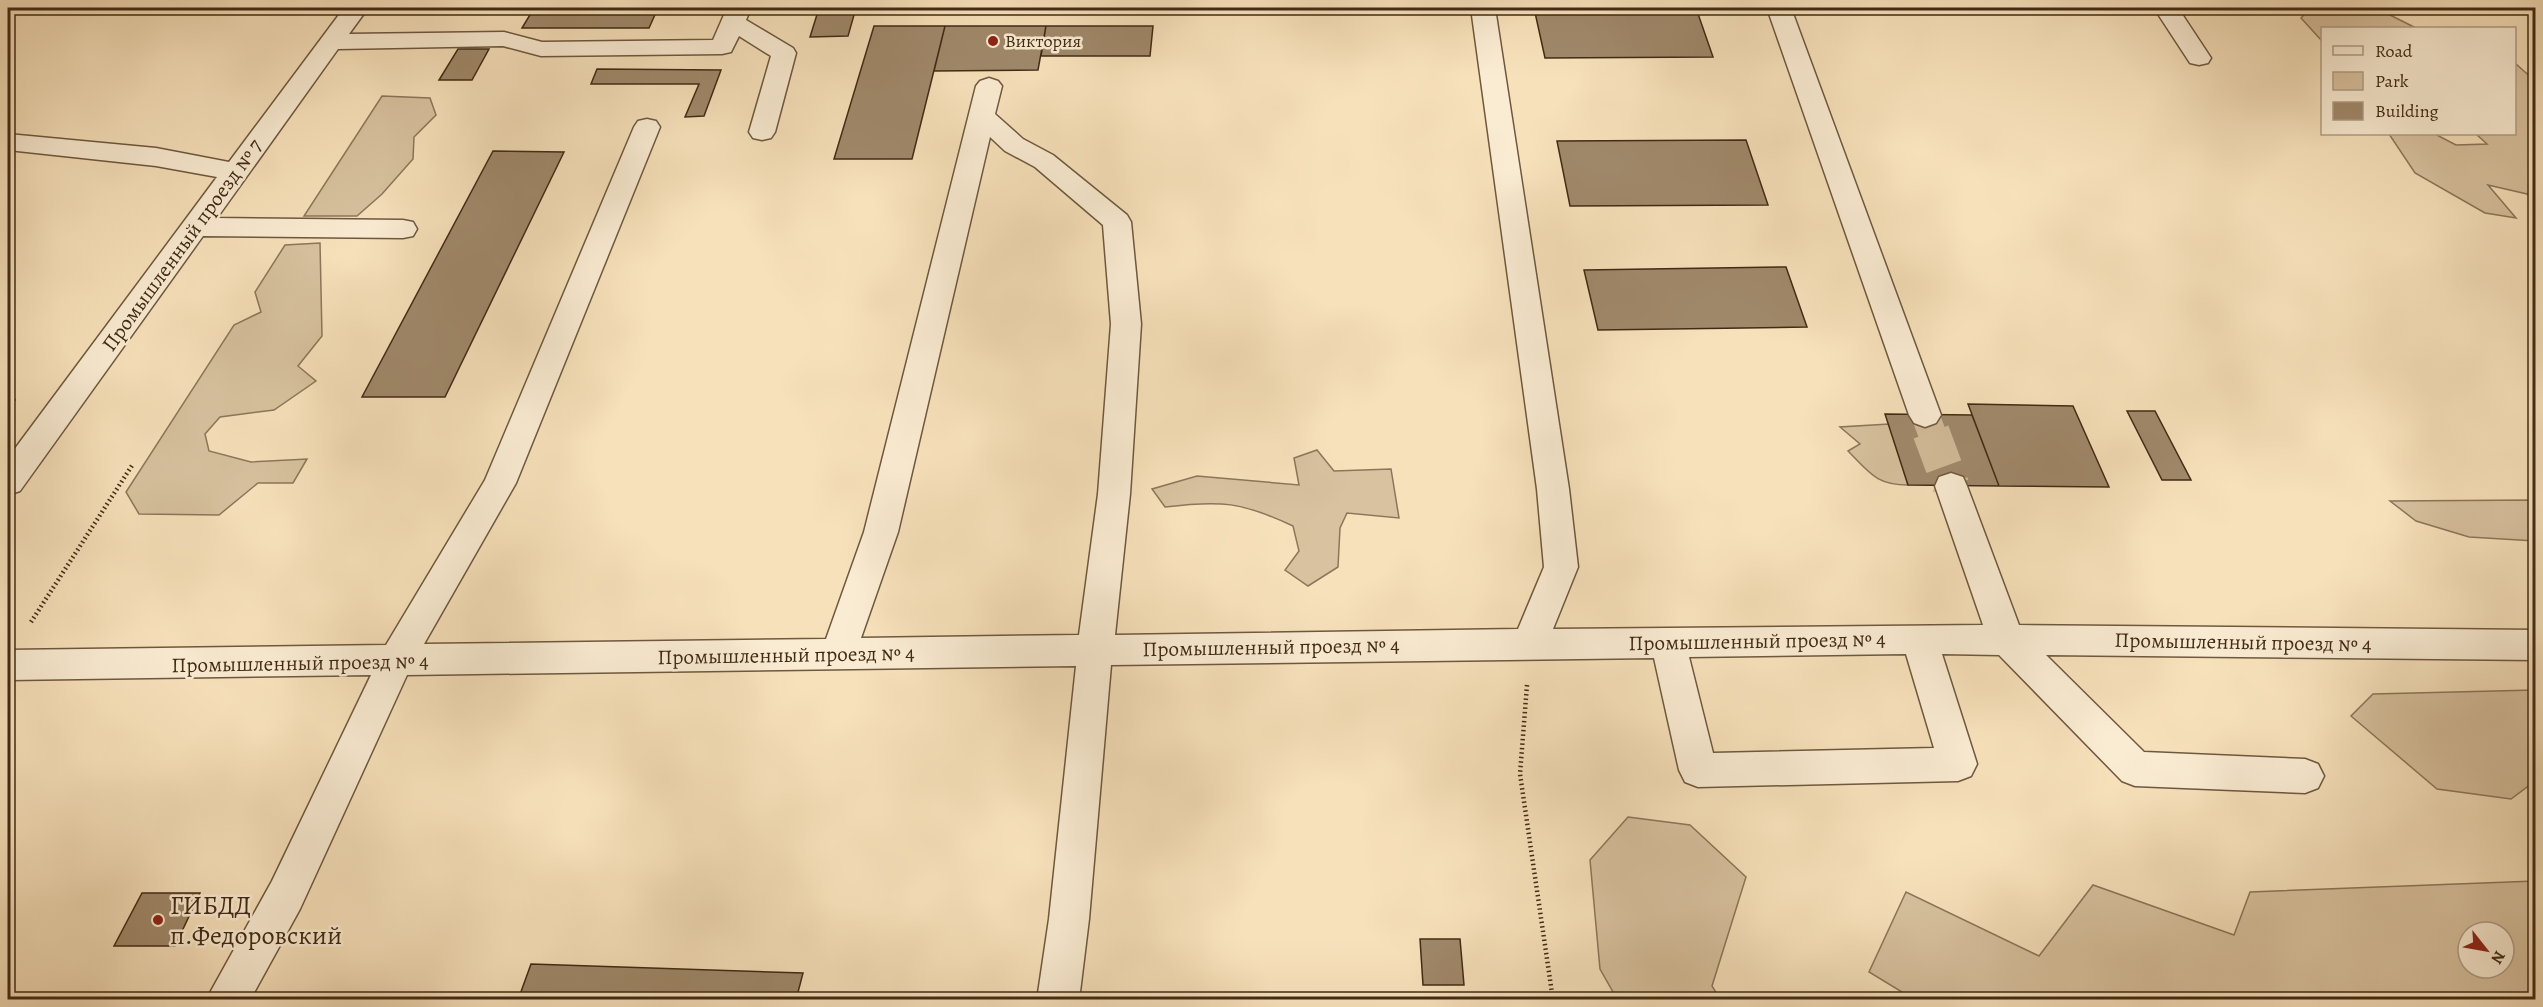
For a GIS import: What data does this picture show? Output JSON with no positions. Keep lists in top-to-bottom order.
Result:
{
  "streets": {
    "street": ["Промышленный проезд № 7", "Промышленный проезд № 4"]
  },
  "places": ["Виктория", "ГИБДД п.Федоровский"],
  "legend": ["Road", "Park", "Building"],
  "north": "bottom right"
}
